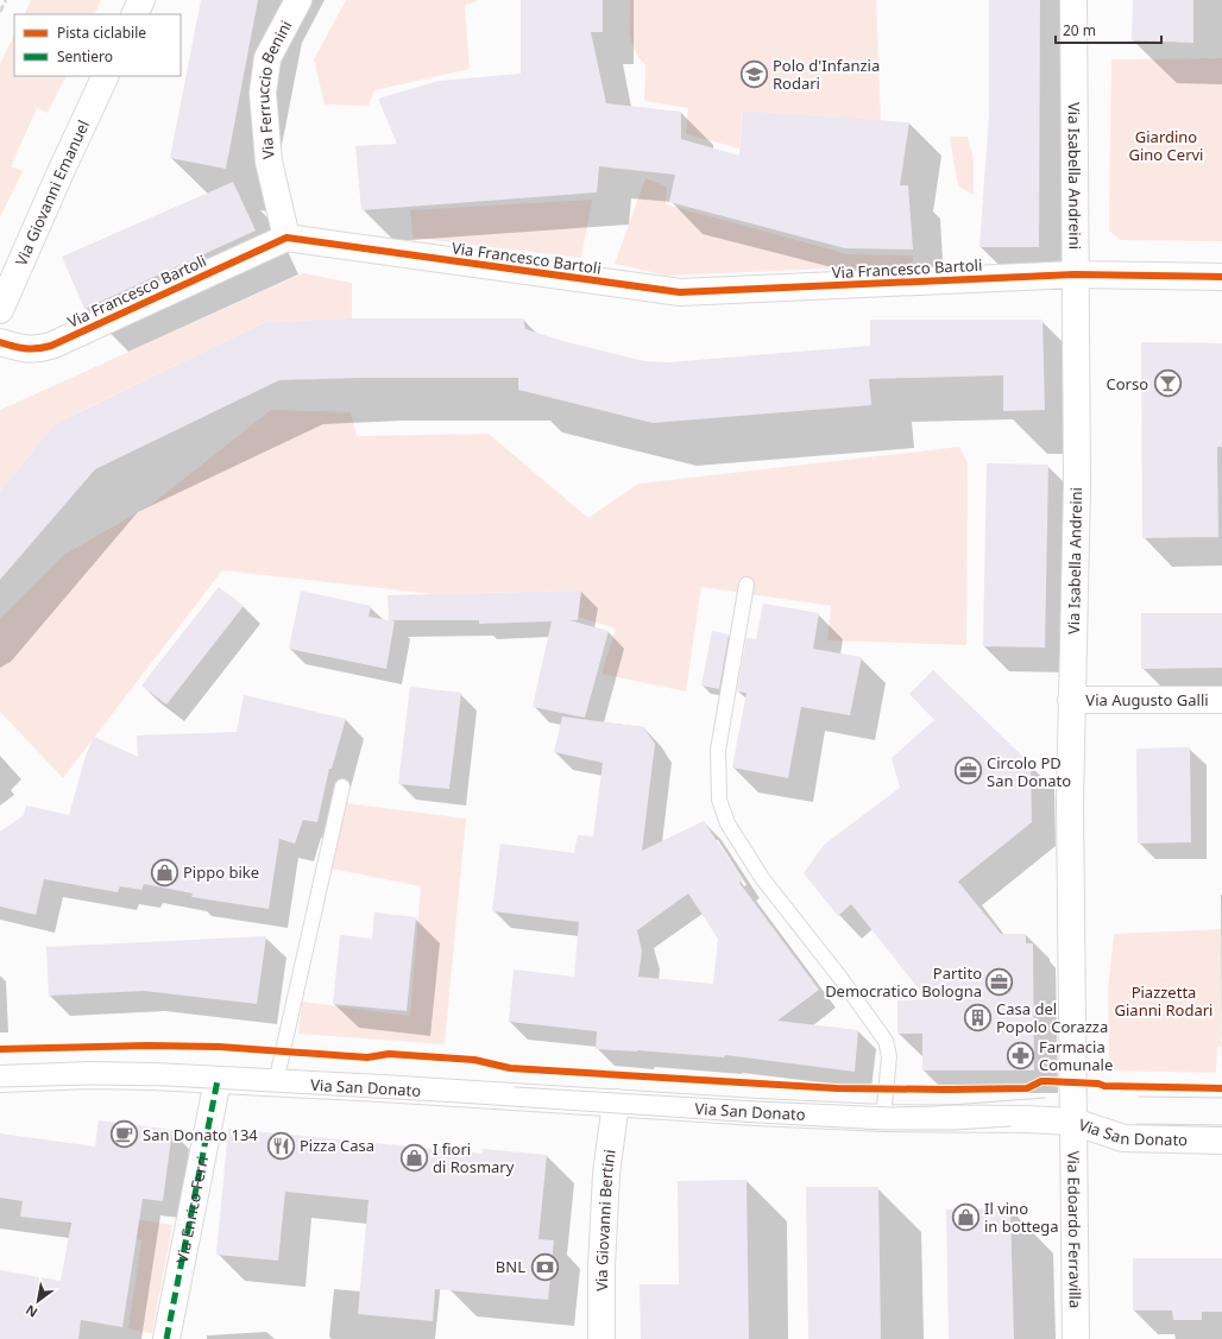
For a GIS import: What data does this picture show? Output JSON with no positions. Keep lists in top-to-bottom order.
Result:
{
  "streets": {
    "street": [
      "Via Ferruccio Benini",
      "Via Isabella Andreini",
      "Via Giovanni Emanuel",
      "Via Francesco Bartoli",
      "Via Augusto Galli",
      "Via San Donato",
      "Via Enrico Ferri",
      "Via Giovanni Bertini",
      "Via Edoardo Ferravilla"
    ]
  },
  "crossings": [
    ["Via Ferruccio Benini", "Via Francesco Bartoli"],
    ["Via Isabella Andreini", "Via Francesco Bartoli"],
    ["Via Isabella Andreini", "Via Augusto Galli"],
    ["Via Isabella Andreini", "Via San Donato"],
    ["Via Isabella Andreini", "Via Edoardo Ferravilla"],
    ["Via San Donato", "Via Enrico Ferri"],
    ["Via San Donato", "Via Giovanni Bertini"],
    ["Via San Donato", "Via Edoardo Ferravilla"]
  ],
  "parks": ["Giardino Gino Cervi", "Piazzetta Gianni Rodari"],
  "places": {
    "school or university": ["Polo d'Infanzia Rodari"],
    "bar": ["Corso"],
    "office": ["Circolo PD San Donato", "Partito Democratico Bologna"],
    "shop": ["Pippo bike", "I fiori di Rosmary", "Il vino in bottega"],
    "building": ["Casa del Popolo Corazza"],
    "pharmacy": ["Farmacia Comunale"],
    "cafe": ["San Donato 134"],
    "restaurant": ["Pizza Casa"],
    "bank": ["BNL"]
  },
  "legend": ["Pista ciclabile", "Sentiero"],
  "scale_bar": "20 m",
  "north": "bottom left"
}
